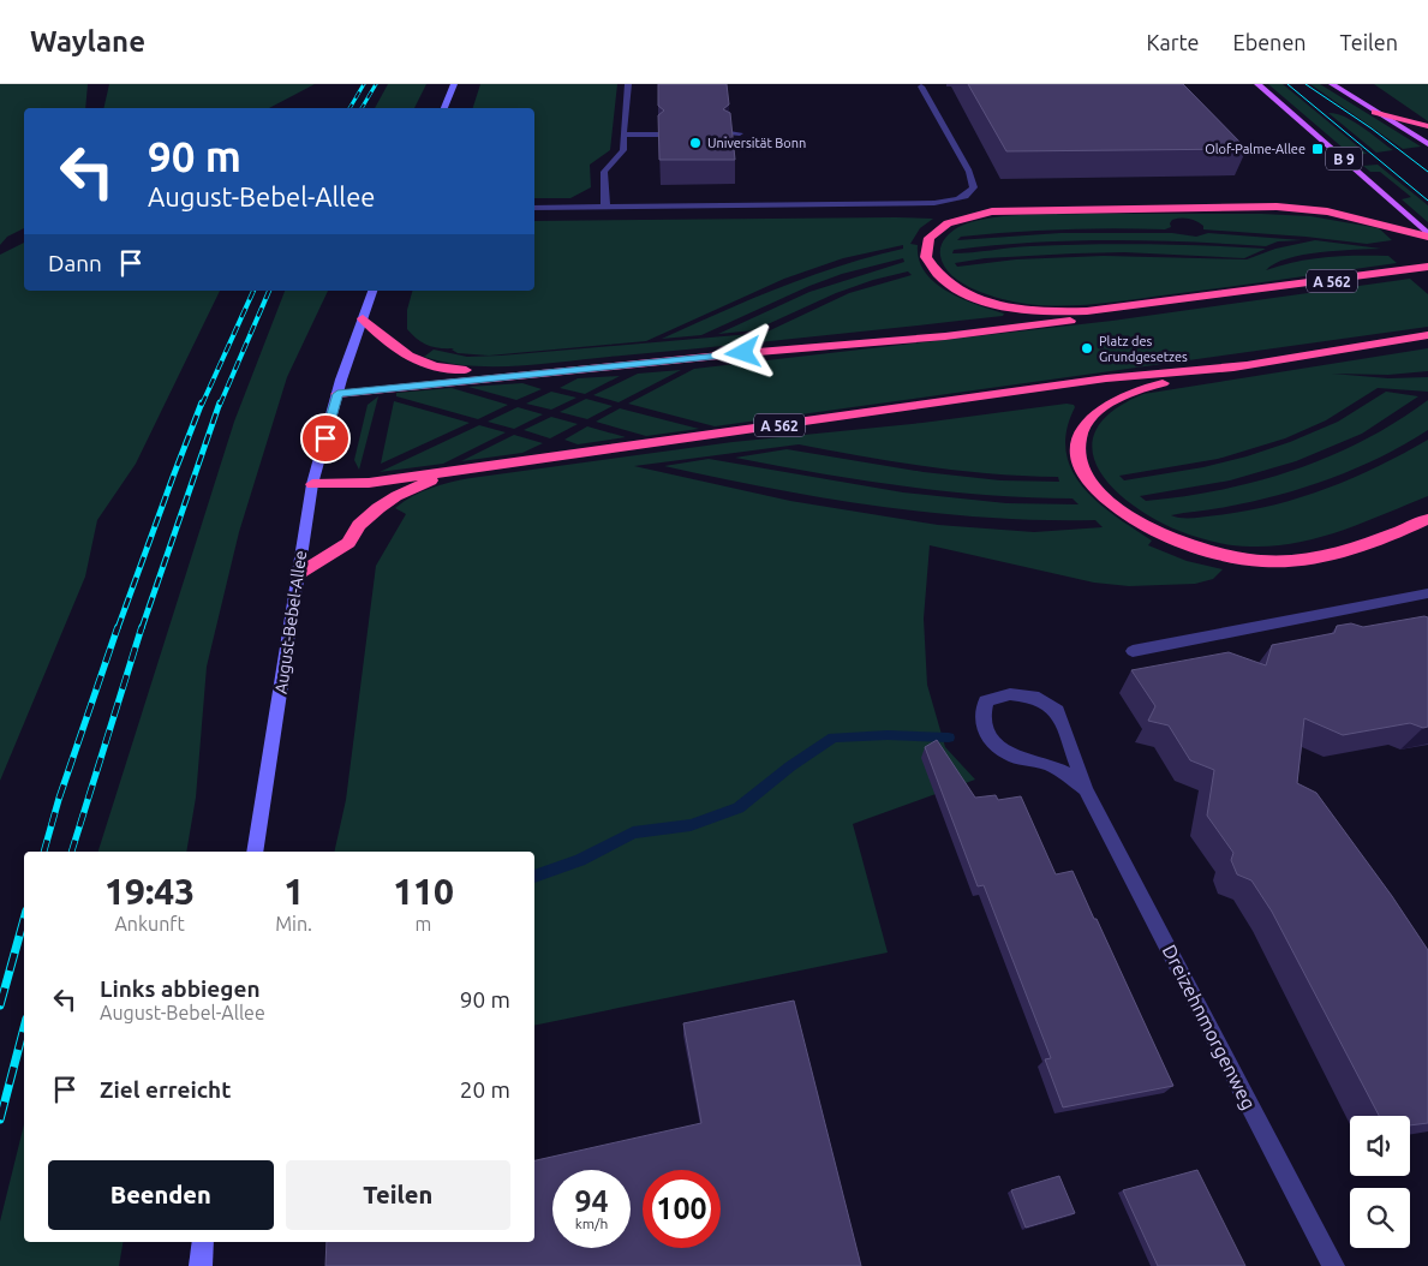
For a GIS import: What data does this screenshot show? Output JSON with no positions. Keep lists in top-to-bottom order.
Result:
{
  "streets": {
    "highway": ["A 562"],
    "main road": ["B 9", "August-Bebel-Allee"],
    "street": ["Dreizehnmorgenweg"]
  },
  "crossings": [
    ["A 562", "August-Bebel-Allee"]
  ],
  "places": {
    "other": ["Universität Bonn", "Platz des Grundgesetzes"],
    "transit": ["Olof-Palme-Allee"]
  },
  "page": {
    "header": "Waylane",
    "nav": ["Karte", "Ebenen", "Teilen"],
    "turn": ["90 m", "August-Bebel-Allee"],
    "then": "Dann",
    "eta": [
      "19:43",
      "Ankunft",
      "1",
      "Min.",
      "110",
      "m"
    ],
    "list": [
      {
        "name": "Links abbiegen",
        "note": "August-Bebel-Allee",
        "value": "90 m"
      },
      {
        "name": "Ziel erreicht",
        "value": "20 m"
      }
    ],
    "buttons": ["Beenden", "Teilen"],
    "speed": "94 km/h",
    "limit": "100"
  }
}
